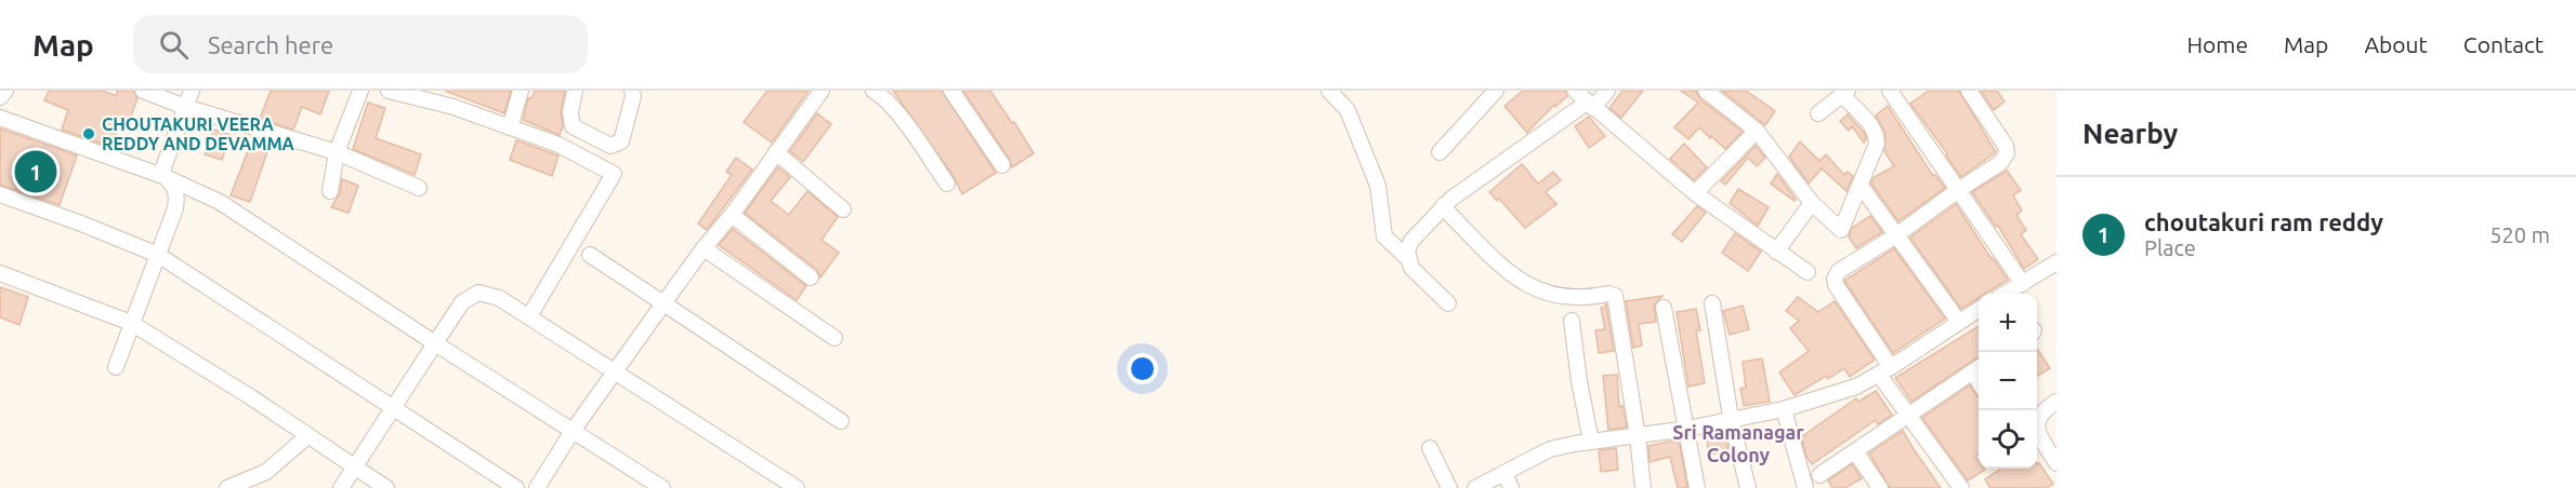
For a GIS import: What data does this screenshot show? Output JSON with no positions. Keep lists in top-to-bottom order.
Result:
{
  "districts": ["Sri Ramanagar Colony"],
  "places": ["CHOUTAKURI VEERA REDDY AND DEVAMMA"],
  "page": {
    "header": "Map",
    "search": "Search here",
    "nav": [
      "Home",
      "Map",
      "About",
      "Contact"
    ],
    "heading": "Nearby",
    "pins": "1",
    "list": [
      {
        "mark": "1",
        "name": "choutakuri ram reddy",
        "note": "Place",
        "value": "520 m"
      }
    ],
    "map_buttons": ["+", "−"]
  }
}
